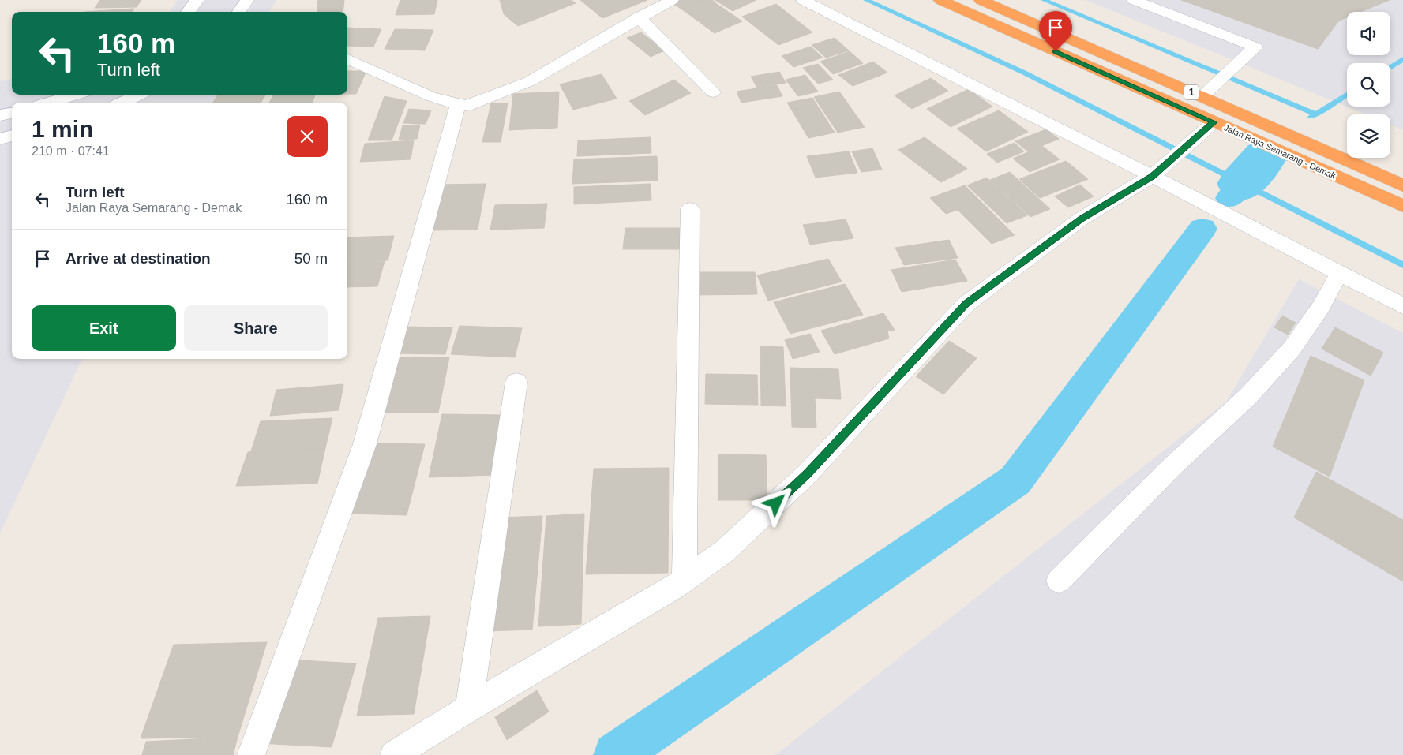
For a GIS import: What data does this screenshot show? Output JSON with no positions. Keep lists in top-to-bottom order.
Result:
{
  "streets": {
    "highway": ["1", "Jalan Raya Semarang - Demak"]
  },
  "page": {
    "turn": ["160 m", "Turn left"],
    "heading": ["1 min", "210 m · 07:41"],
    "list": [
      {
        "name": "Turn left",
        "note": "Jalan Raya Semarang - Demak",
        "value": "160 m"
      },
      {
        "name": "Arrive at destination",
        "value": "50 m"
      }
    ],
    "buttons": ["Exit", "Share"]
  }
}
